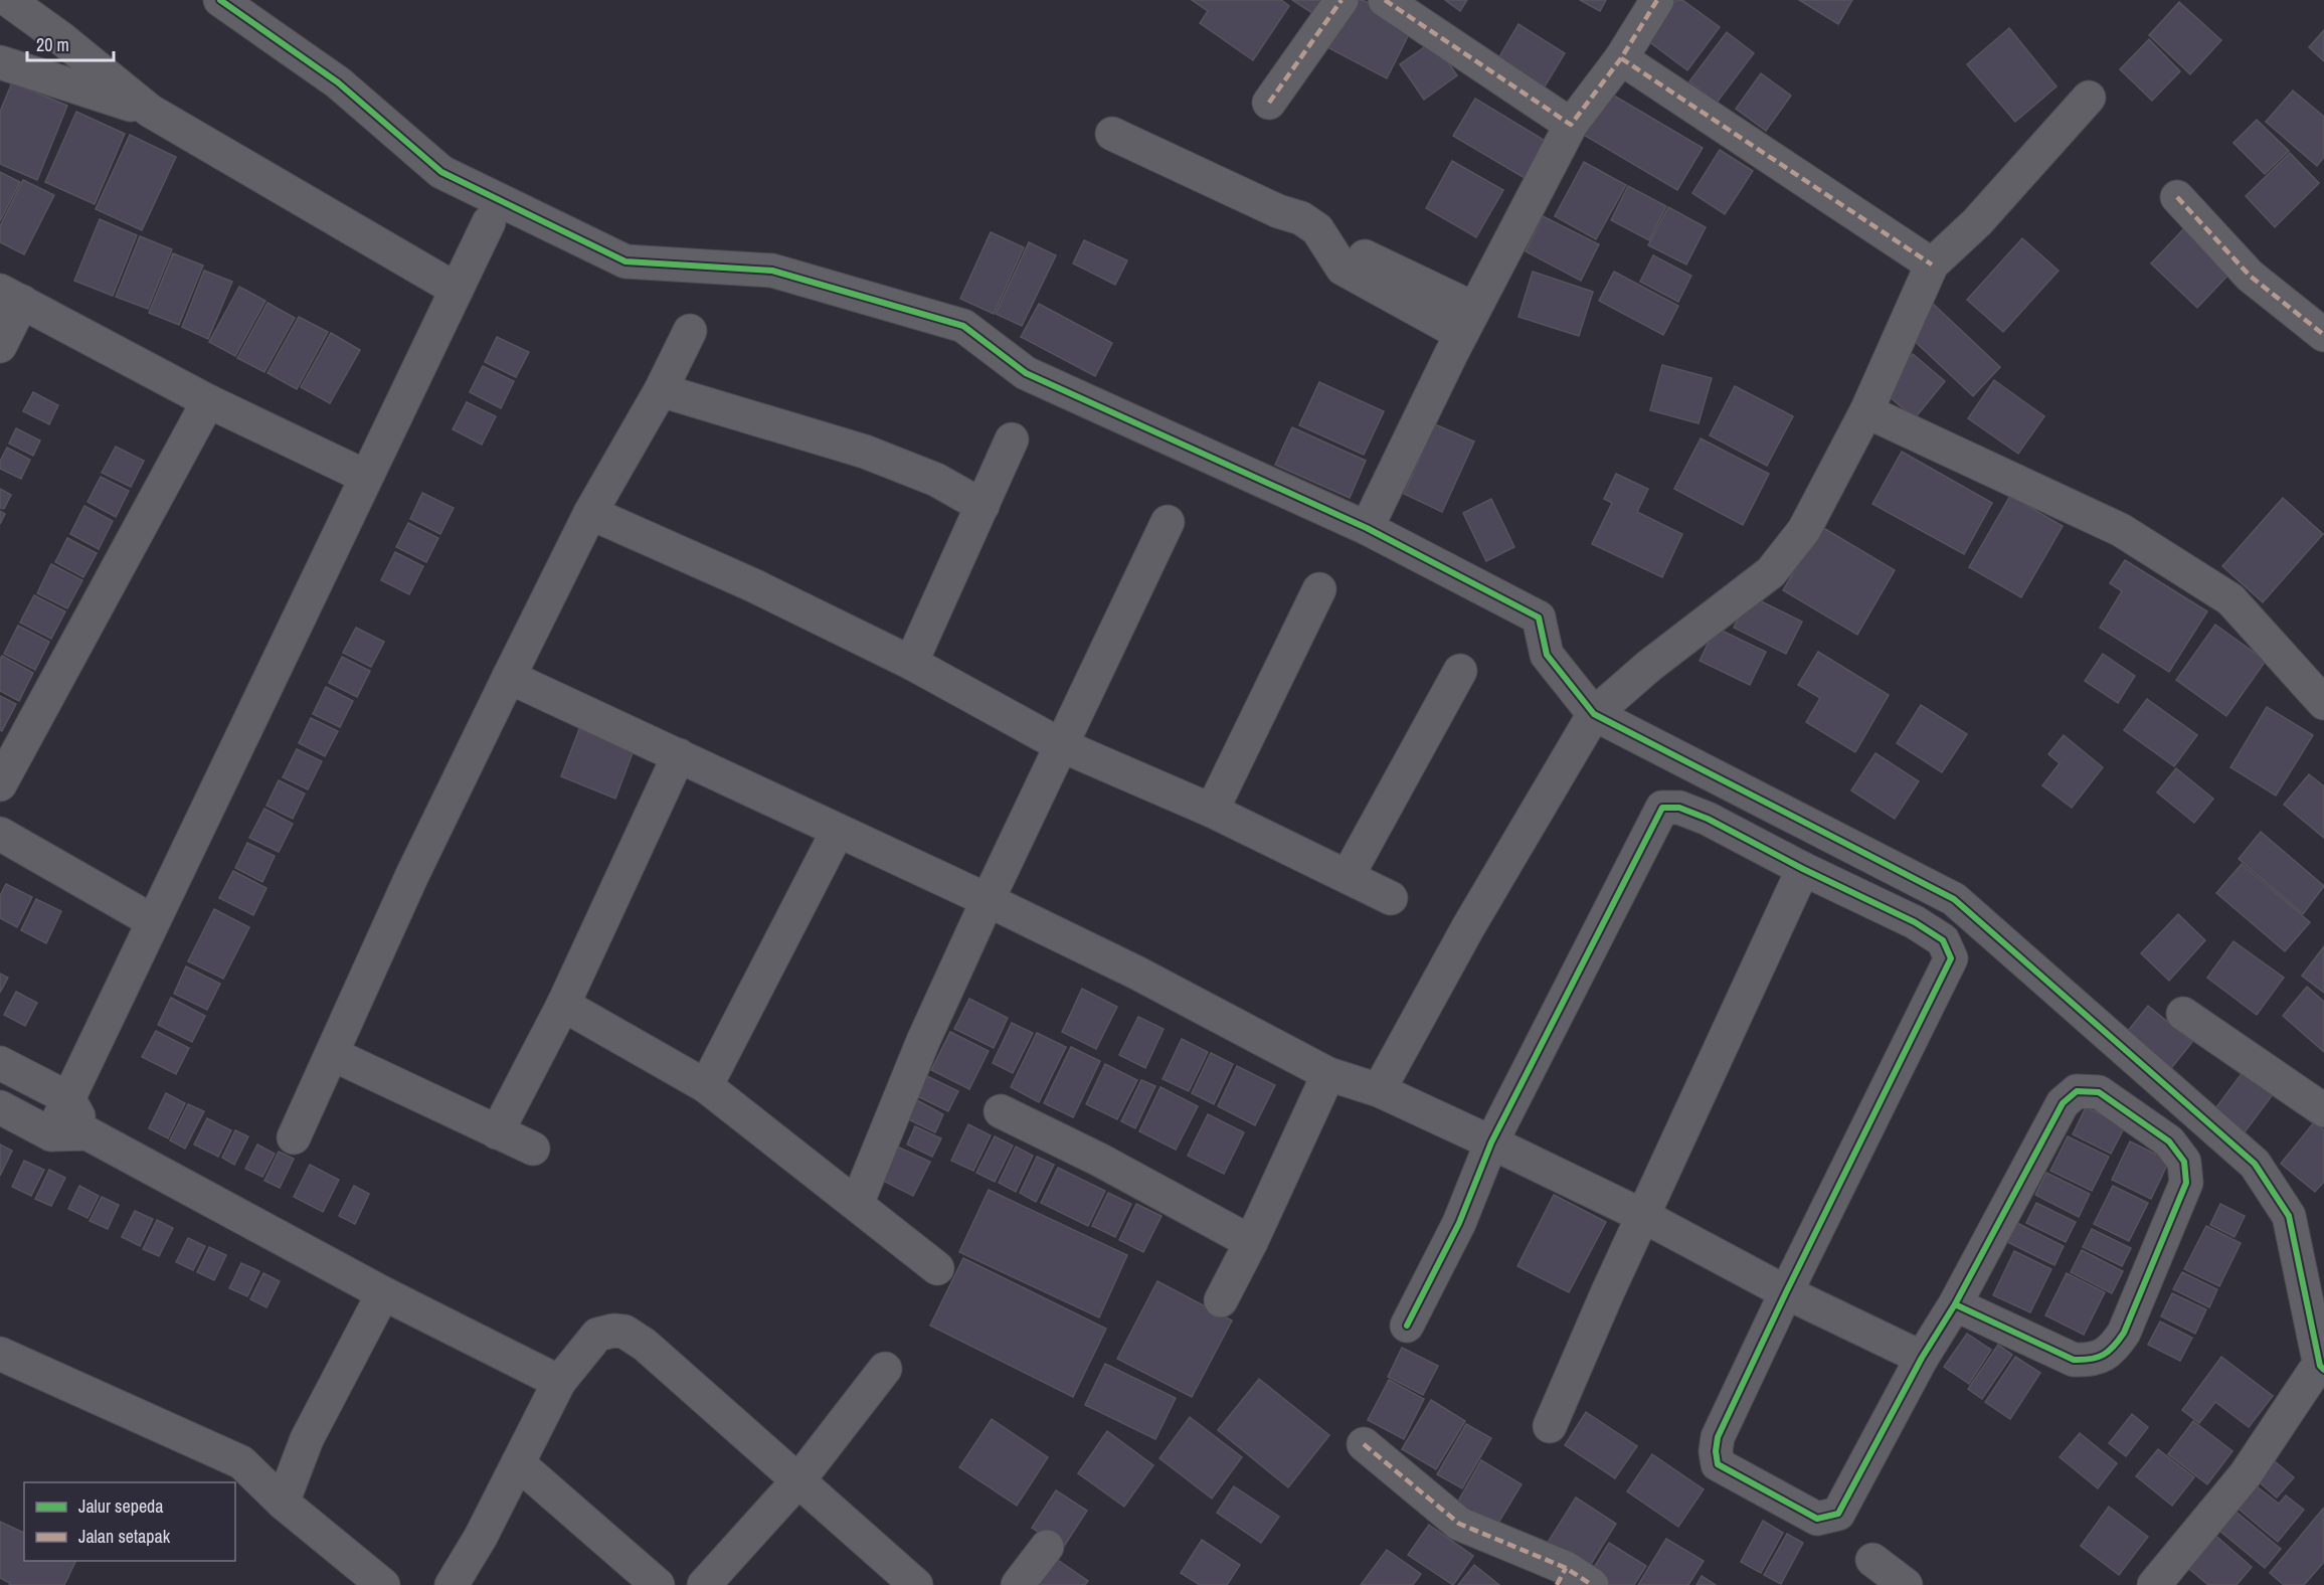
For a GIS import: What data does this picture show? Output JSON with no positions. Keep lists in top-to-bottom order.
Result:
{
  "legend": ["Jalur sepeda", "Jalan setapak"],
  "scale_bar": "20 m"
}
